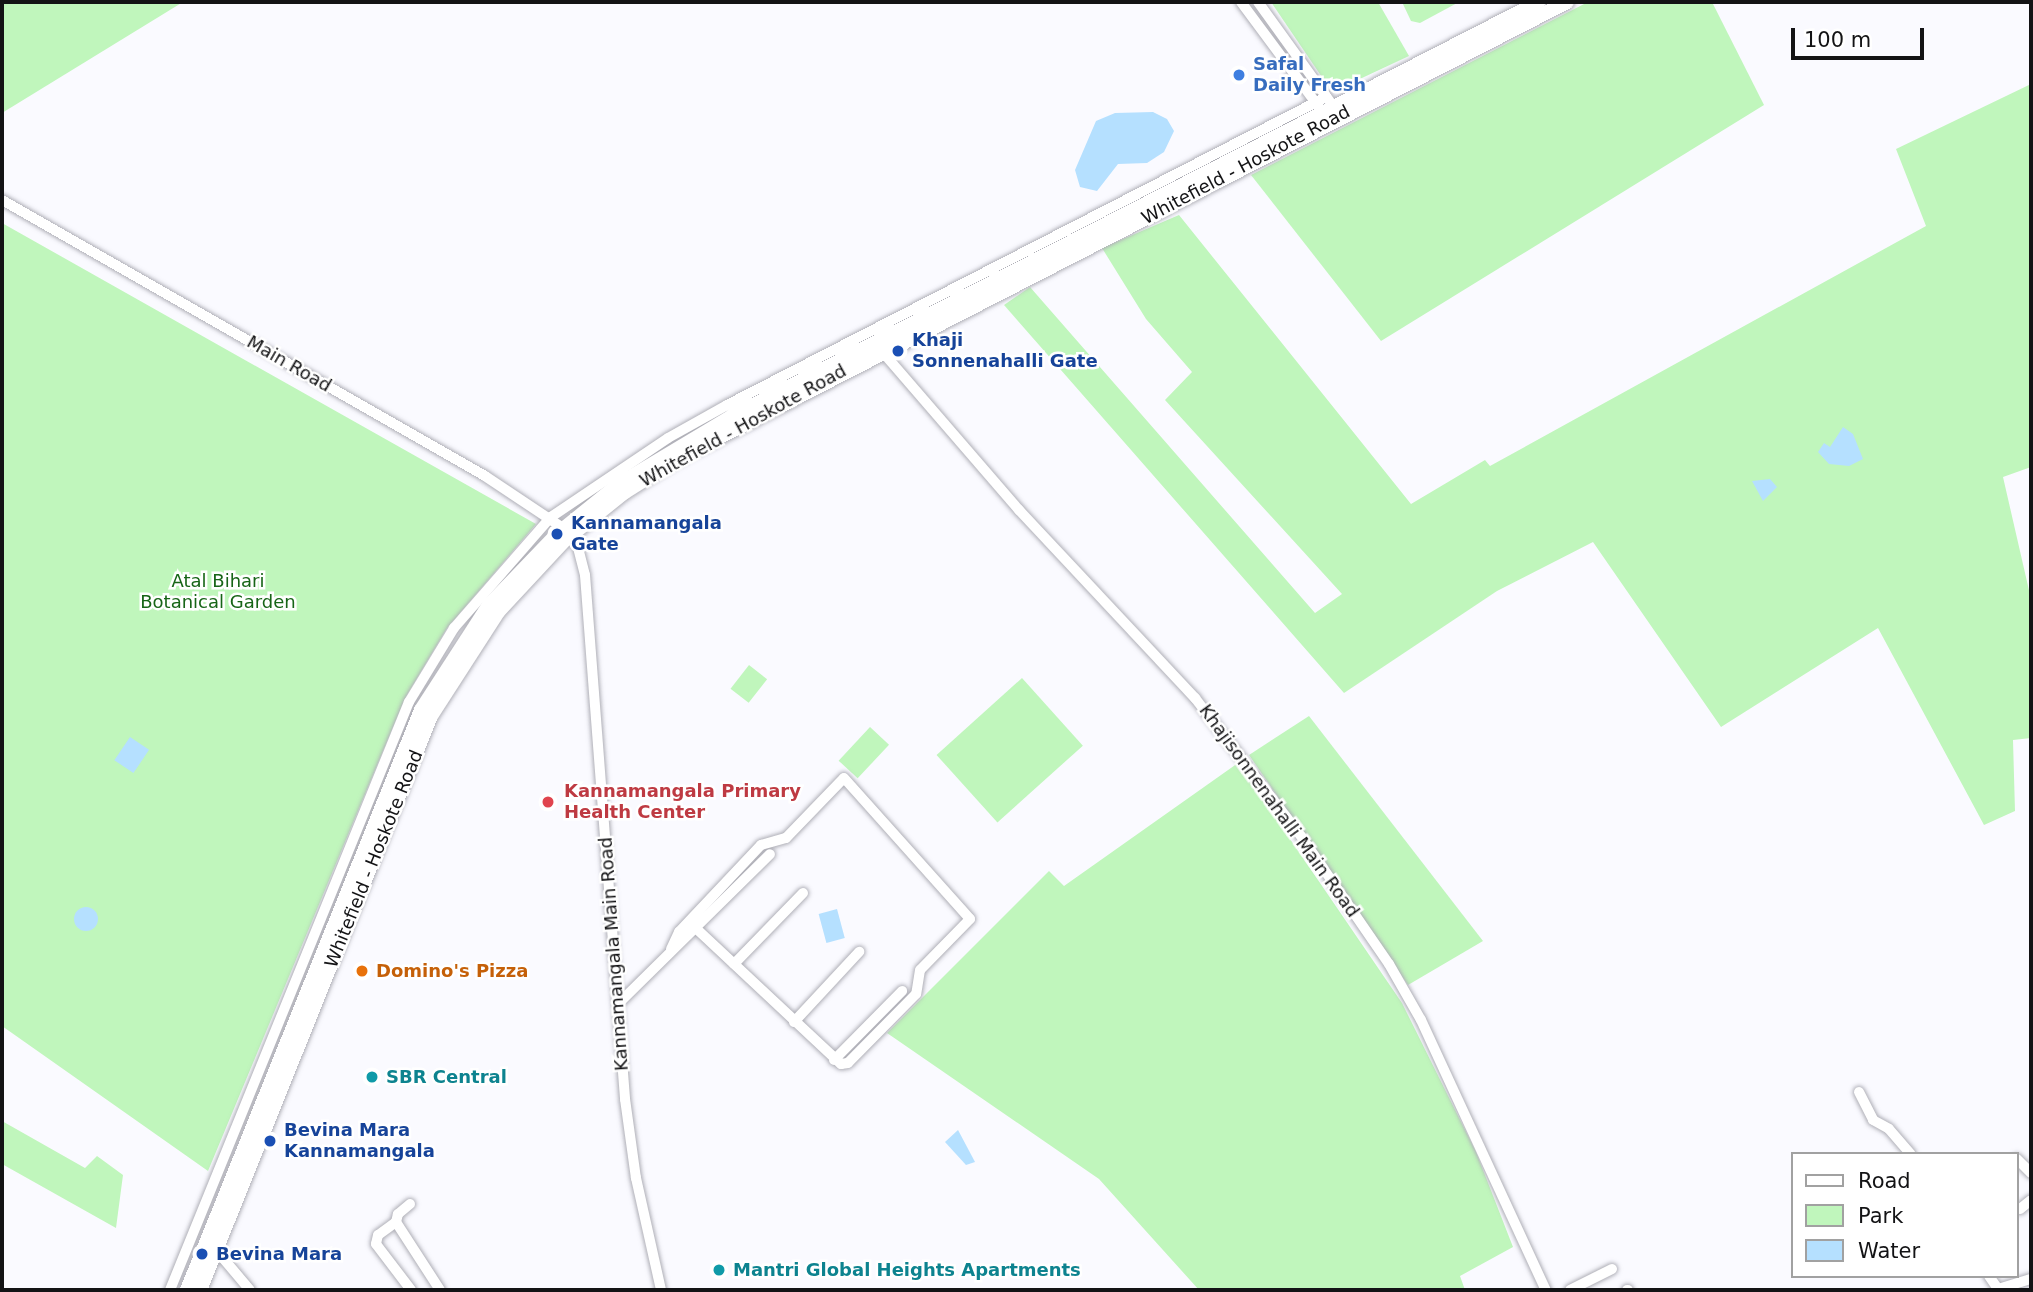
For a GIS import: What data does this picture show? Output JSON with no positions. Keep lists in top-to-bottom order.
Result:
{
  "streets": {
    "main road": ["Whitefield - Hoskote Road"],
    "street": ["Main Road", "Khajisonnenahalli Main Road", "Kannamangala Main Road"]
  },
  "crossings": [
    ["Whitefield - Hoskote Road", "Main Road"],
    ["Whitefield - Hoskote Road", "Khajisonnenahalli Main Road"],
    ["Whitefield - Hoskote Road", "Kannamangala Main Road"],
    ["Main Road", "Kannamangala Main Road"]
  ],
  "parks": ["Atal Bihari Botanical Garden"],
  "places": [
    "Safal Daily Fresh",
    "Khaji Sonnenahalli Gate",
    "Kannamangala Gate",
    "Kannamangala Primary Health Center",
    "Domino's Pizza",
    "SBR Central",
    "Bevina Mara Kannamangala",
    "Bevina Mara",
    "Mantri Global Heights Apartments"
  ],
  "legend": ["Road", "Park", "Water"],
  "scale_bar": "100 m"
}
